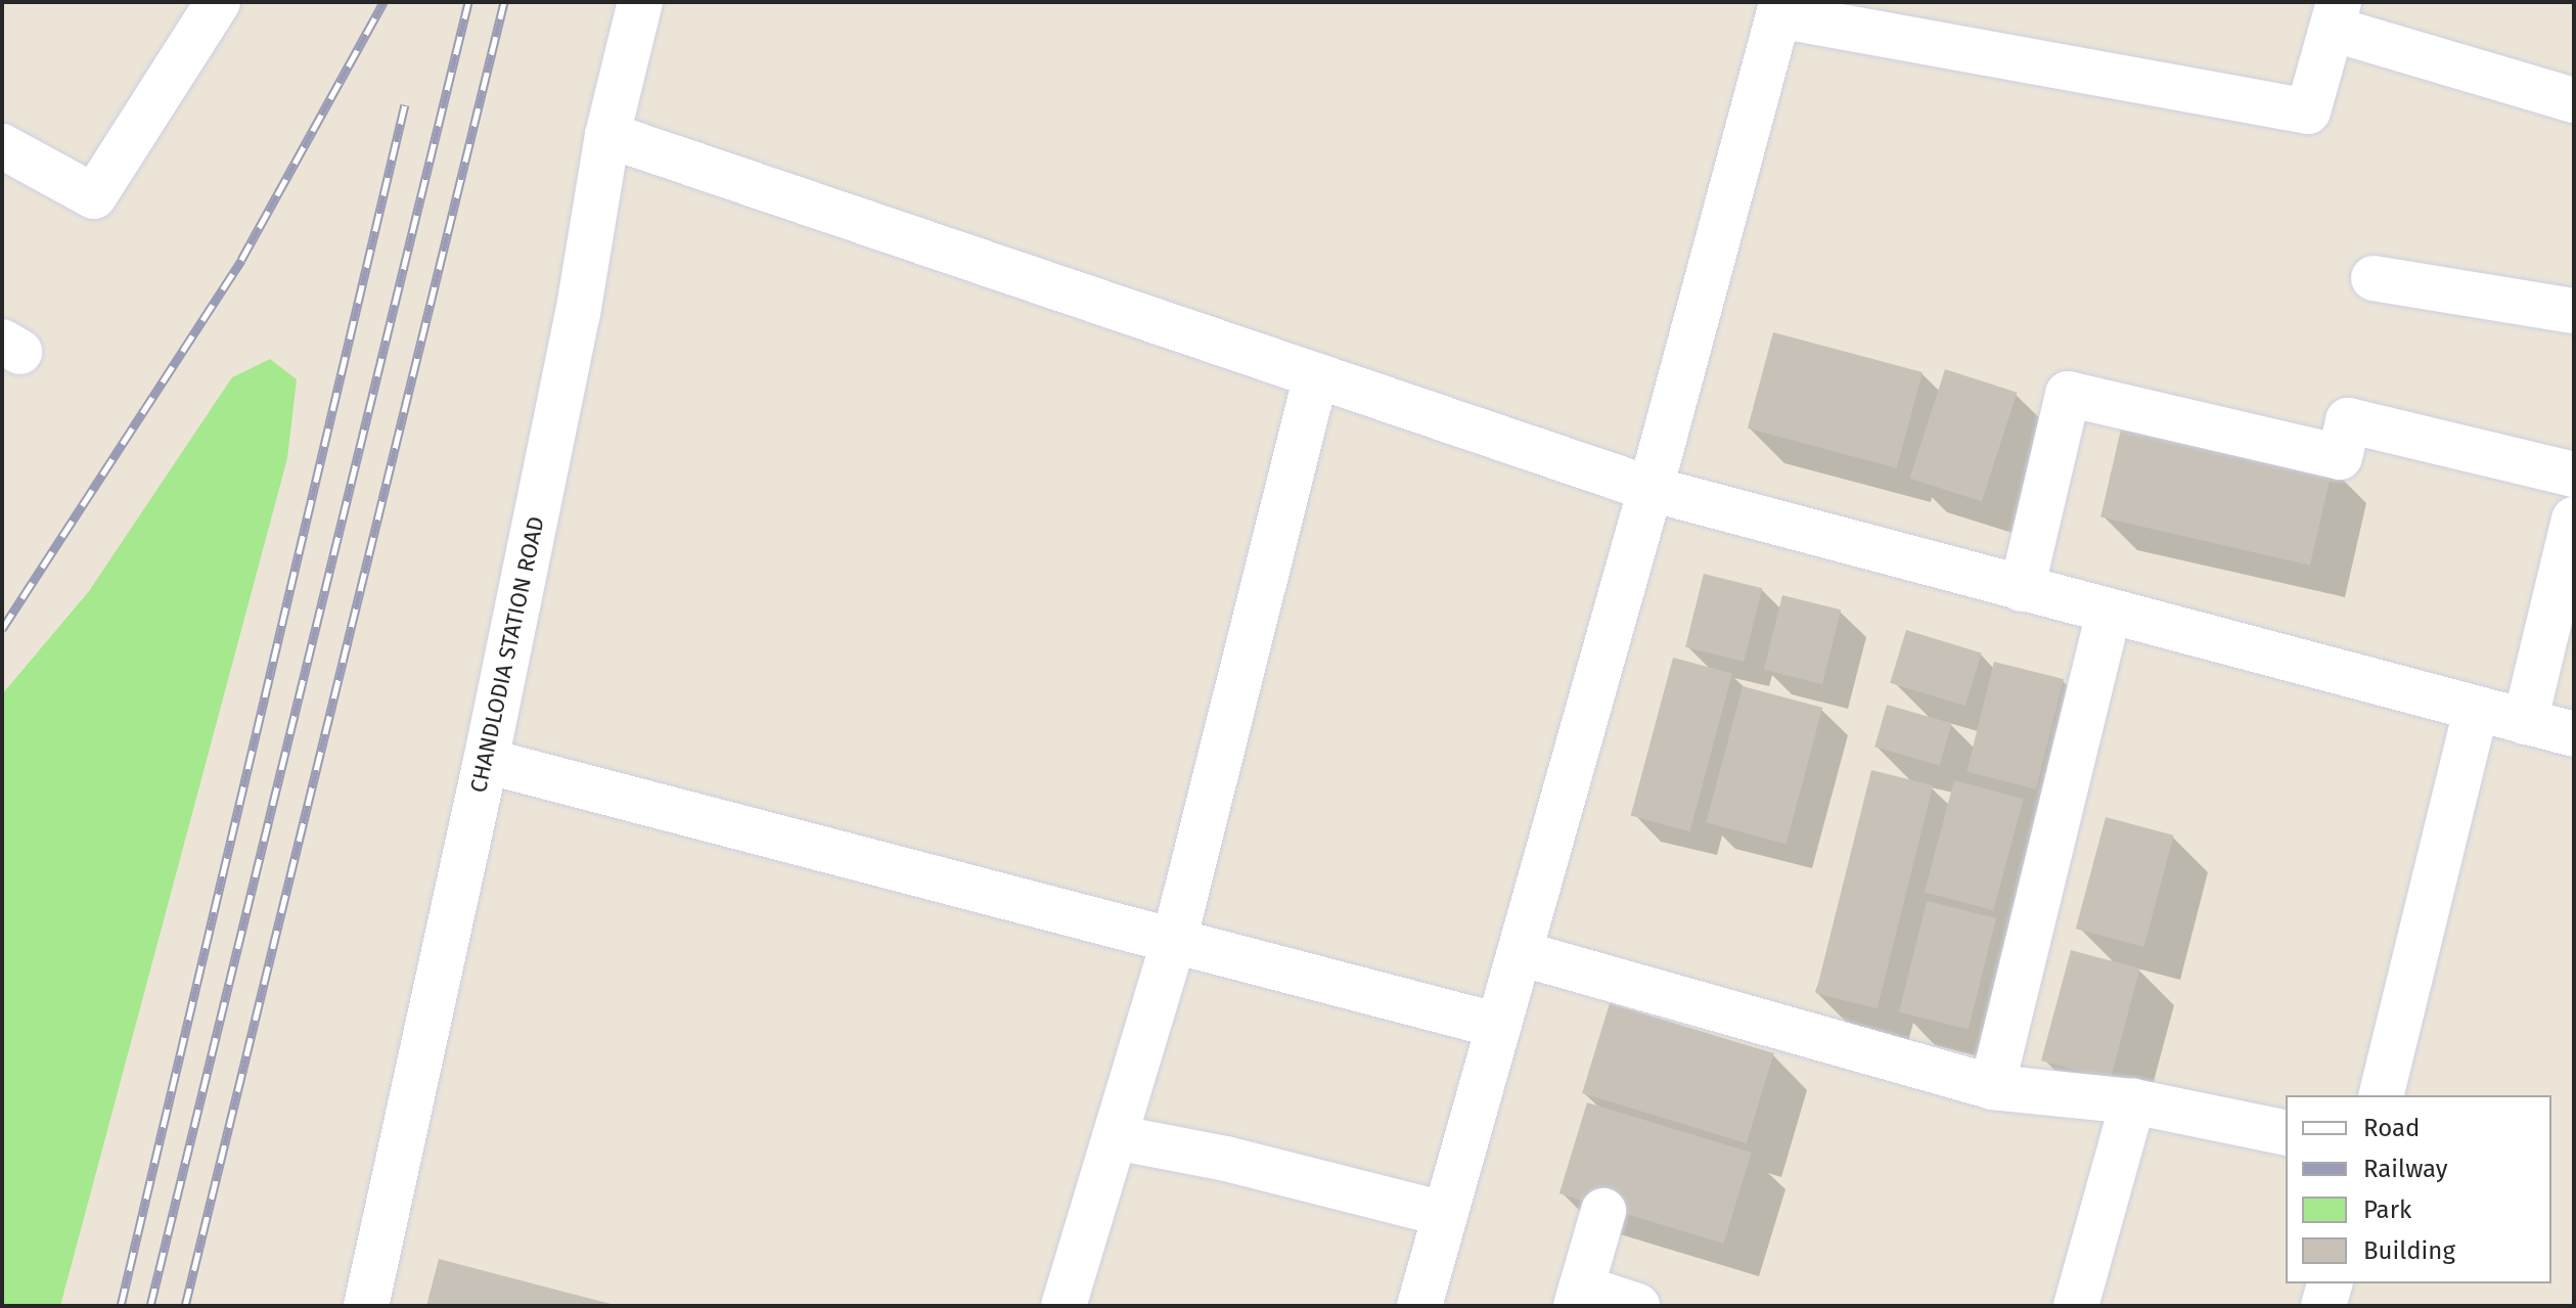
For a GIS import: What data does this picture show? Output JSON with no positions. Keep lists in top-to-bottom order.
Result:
{
  "streets": {
    "street": ["CHANDLODIA STATION ROAD"]
  },
  "legend": [
    "Road",
    "Railway",
    "Park",
    "Building"
  ]
}
